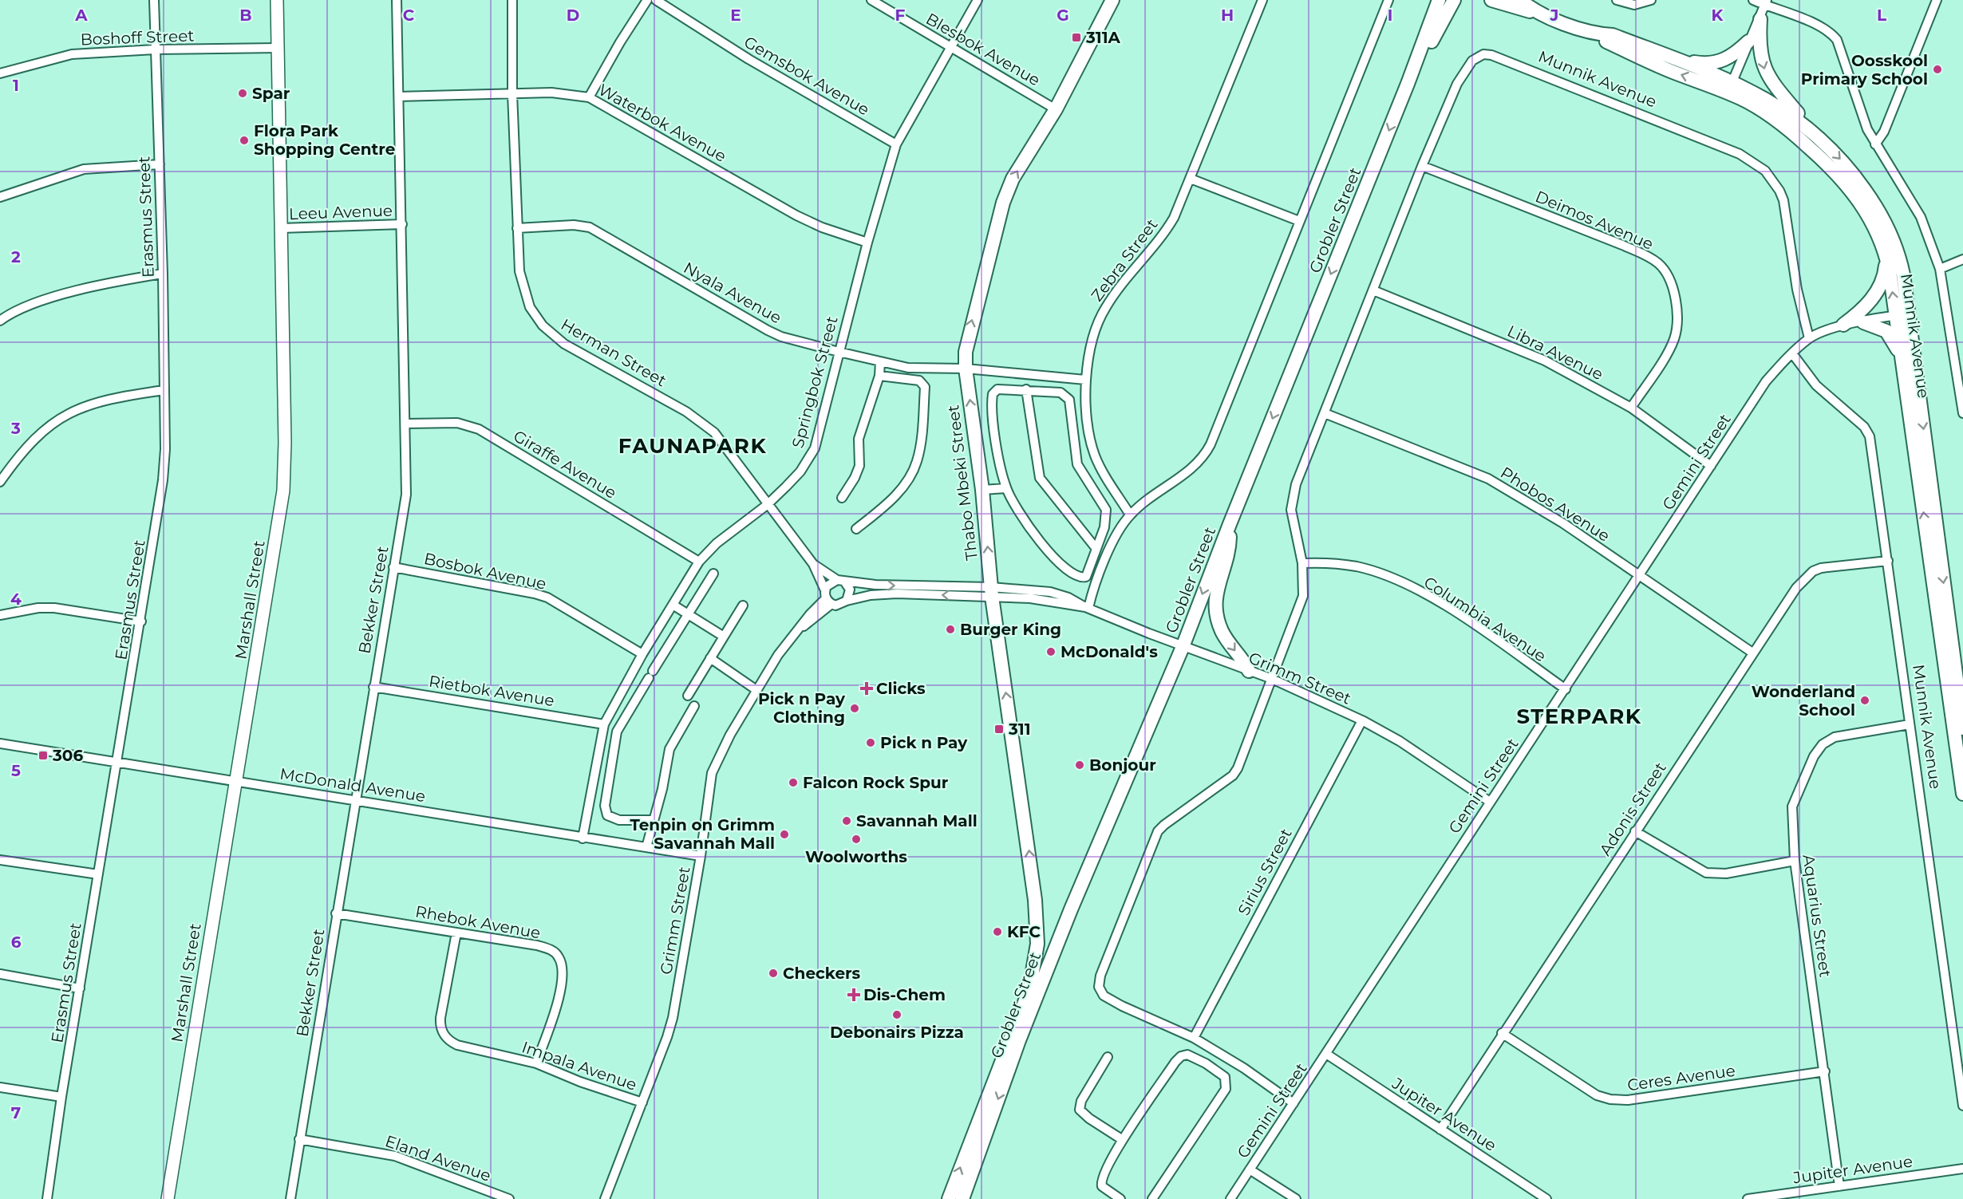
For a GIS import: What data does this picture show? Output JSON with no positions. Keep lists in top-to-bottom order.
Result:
{
  "streets": {
    "main road": ["Munnik Avenue", "Grobler Street", "Thabo Mbeki Street"],
    "street": [
      "Boshoff Street",
      "Blesbok Avenue",
      "Gemsbok Avenue",
      "Waterbok Avenue",
      "Leeu Avenue",
      "Erasmus Street",
      "Deimos Avenue",
      "Zebra Street",
      "Nyala Avenue",
      "Herman Street",
      "Libra Avenue",
      "Springbok Street",
      "Gemini Street",
      "Giraffe Avenue",
      "Phobos Avenue",
      "Bosbok Avenue",
      "Marshall Street",
      "Bekker Street",
      "Columbia Avenue",
      "Grimm Street",
      "Rietbok Avenue",
      "McDonald Avenue",
      "Adonis Street",
      "Sirius Street",
      "Aquarius Street",
      "Rhebok Avenue",
      "Impala Avenue",
      "Ceres Avenue",
      "Jupiter Avenue",
      "Eland Avenue"
    ]
  },
  "crossings": [
    ["Boshoff Street", "Erasmus Street"],
    ["Boshoff Street", "Marshall Street"],
    ["Blesbok Avenue", "Springbok Street"],
    ["Blesbok Avenue", "Thabo Mbeki Street"],
    ["Gemsbok Avenue", "Springbok Street"],
    ["Munnik Avenue", "Deimos Avenue"],
    ["Munnik Avenue", "Gemini Street"],
    ["Munnik Avenue", "Adonis Street"],
    ["Munnik Avenue", "Aquarius Street"],
    ["Waterbok Avenue", "Herman Street"],
    ["Waterbok Avenue", "Springbok Street"],
    ["Waterbok Avenue", "Bekker Street"],
    ["Leeu Avenue", "Marshall Street"],
    ["Leeu Avenue", "Bekker Street"],
    ["Erasmus Street", "McDonald Avenue"],
    ["Grobler Street", "Thabo Mbeki Street"],
    ["Grobler Street", "Grimm Street"],
    ["Deimos Avenue", "Libra Avenue"],
    ["Zebra Street", "Nyala Avenue"],
    ["Nyala Avenue", "Herman Street"],
    ["Nyala Avenue", "Springbok Street"],
    ["Nyala Avenue", "Thabo Mbeki Street"],
    ["Herman Street", "Springbok Street"],
    ["Herman Street", "Grimm Street"],
    ["Libra Avenue", "Gemini Street"],
    ["Springbok Street", "Giraffe Avenue"],
    ["Springbok Street", "Bosbok Avenue"],
    ["Springbok Street", "Rietbok Avenue"],
    ["Springbok Street", "McDonald Avenue"],
    ["Gemini Street", "Phobos Avenue"],
    ["Gemini Street", "Columbia Avenue"],
    ["Gemini Street", "Grimm Street"],
    ["Gemini Street", "Jupiter Avenue"],
    ["Giraffe Avenue", "Bekker Street"],
    ["Thabo Mbeki Street", "Grimm Street"],
    ["Phobos Avenue", "Adonis Street"],
    ["Bosbok Avenue", "Bekker Street"],
    ["Marshall Street", "McDonald Avenue"],
    ["Bekker Street", "Rietbok Avenue"],
    ["Bekker Street", "McDonald Avenue"],
    ["Bekker Street", "Rhebok Avenue"],
    ["Bekker Street", "Eland Avenue"],
    ["Grimm Street", "McDonald Avenue"],
    ["Grimm Street", "Sirius Street"],
    ["Grimm Street", "Impala Avenue"],
    ["Adonis Street", "Ceres Avenue"],
    ["Adonis Street", "Jupiter Avenue"],
    ["Aquarius Street", "Ceres Avenue"],
    ["Aquarius Street", "Jupiter Avenue"],
    ["Rhebok Avenue", "Impala Avenue"]
  ],
  "one_way": ["Thabo Mbeki Street"],
  "districts": ["FAUNAPARK", "STERPARK"],
  "places": {
    "transit": ["311A", "311", "306"],
    "other": [
      "Oosskool Primary School",
      "Spar",
      "Flora Park Shopping Centre",
      "Burger King",
      "McDonald's",
      "Wonderland School",
      "Pick n Pay Clothing",
      "Pick n Pay",
      "Bonjour",
      "Falcon Rock Spur",
      "Savannah Mall",
      "Tenpin on Grimm Savannah Mall",
      "Woolworths",
      "KFC",
      "Checkers",
      "Debonairs Pizza"
    ],
    "health": ["Clicks", "Dis-Chem"]
  },
  "grid": {
    "columns": [
      "A",
      "B",
      "C",
      "D",
      "E",
      "F",
      "G",
      "H",
      "I",
      "J",
      "K",
      "L"
    ],
    "rows": [
      "1",
      "2",
      "3",
      "4",
      "5",
      "6",
      "7"
    ]
  }
}
